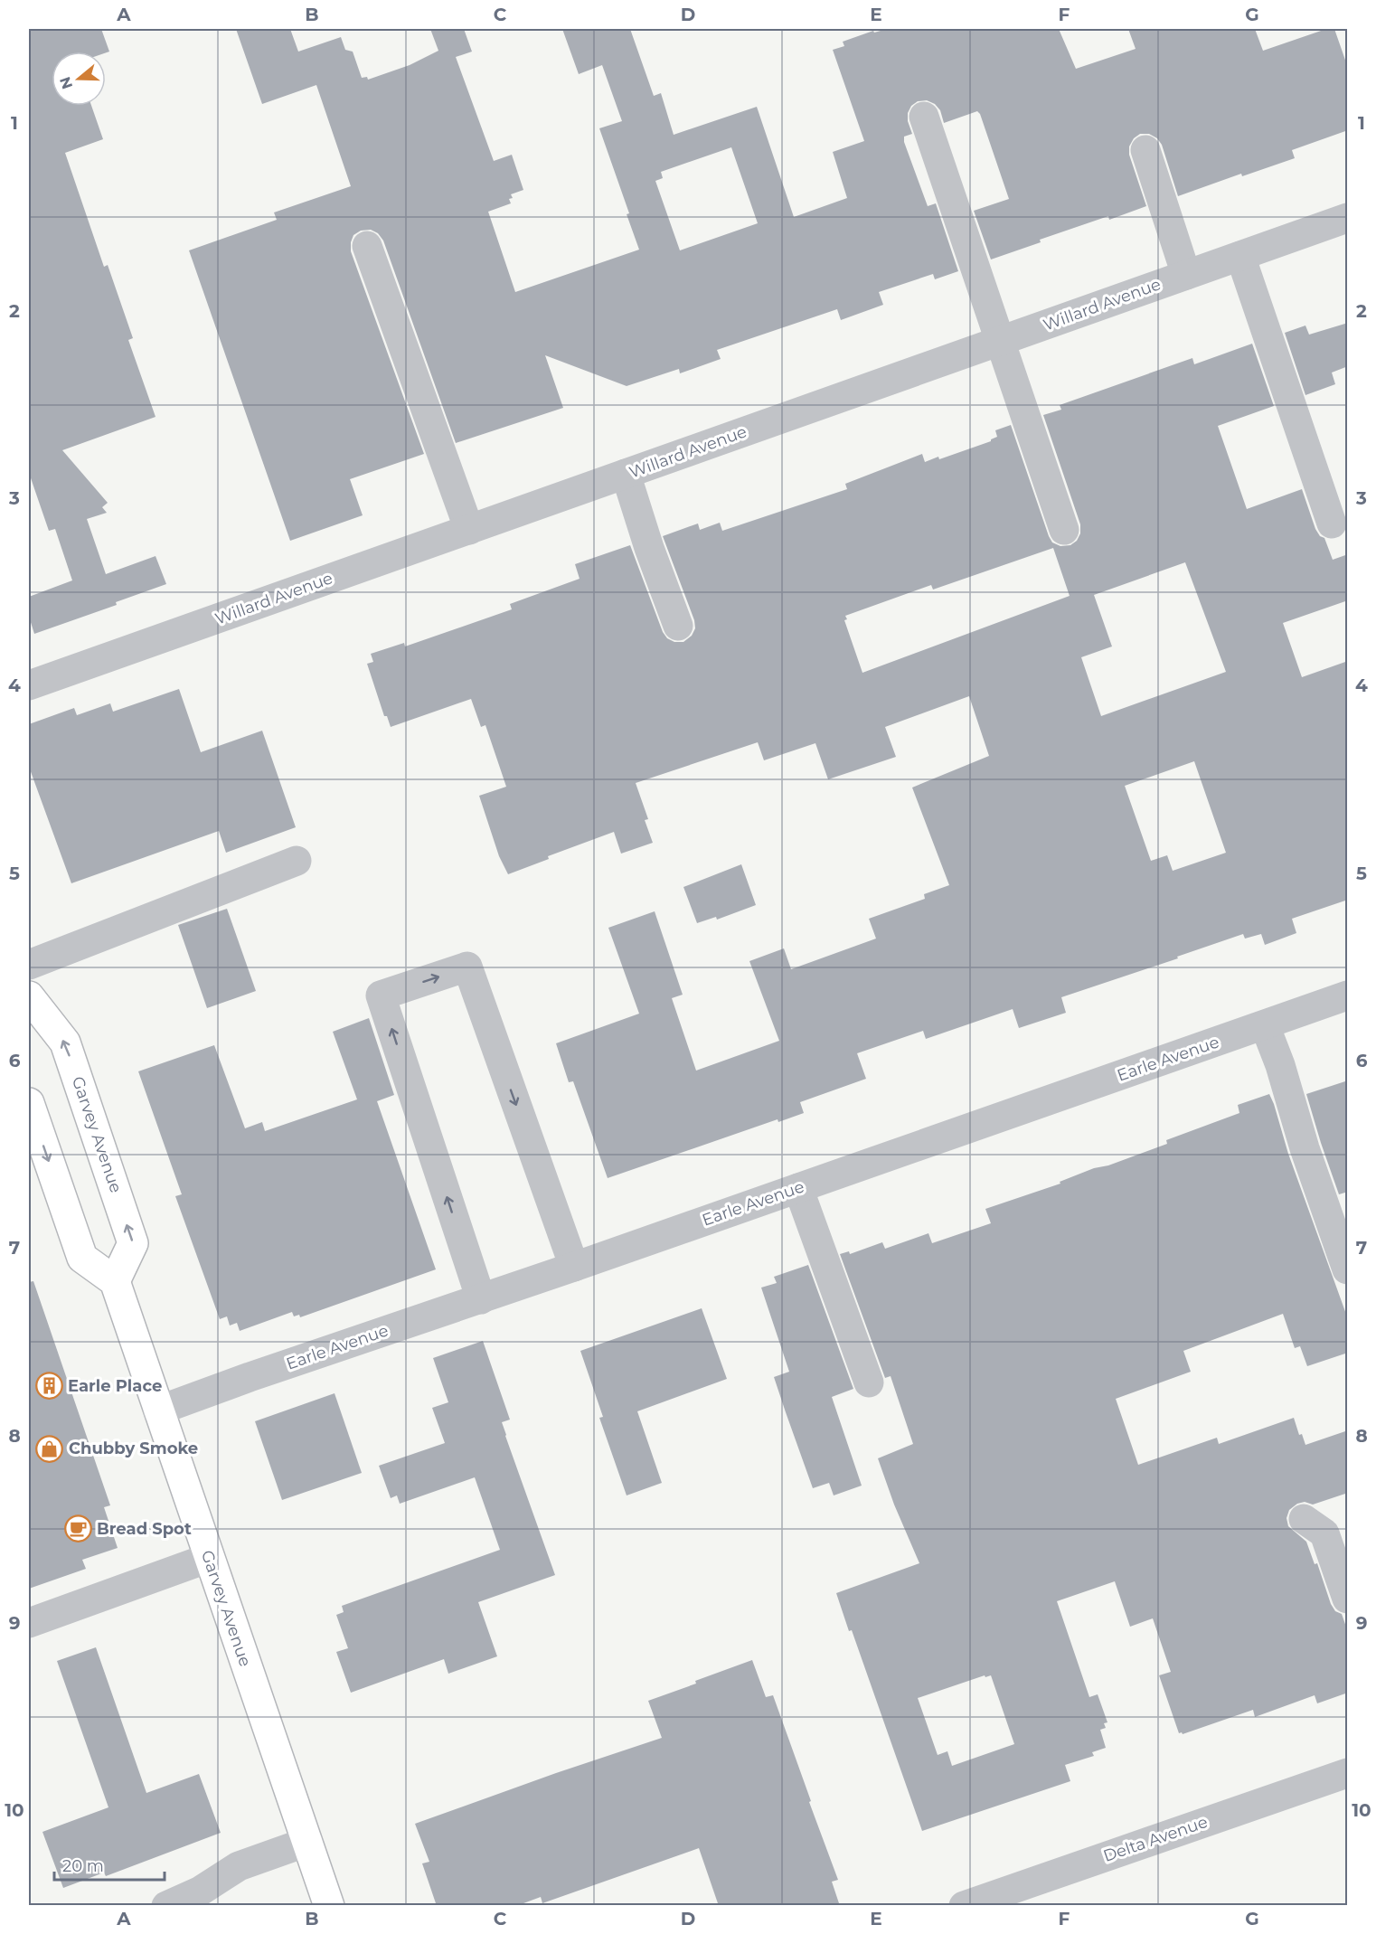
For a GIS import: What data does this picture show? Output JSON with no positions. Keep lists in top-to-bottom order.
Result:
{
  "streets": {
    "main road": ["Garvey Avenue"],
    "street": ["Willard Avenue", "Earle Avenue", "Delta Avenue"]
  },
  "crossings": [
    ["Earle Avenue", "Garvey Avenue"]
  ],
  "places": {
    "building": ["Earle Place"],
    "shop": ["Chubby Smoke"],
    "cafe": ["Bread Spot"]
  },
  "scale_bar": "20 m",
  "north": "left",
  "grid": {
    "columns": [
      "A",
      "B",
      "C",
      "D",
      "E",
      "F",
      "G"
    ],
    "rows": [
      "1",
      "2",
      "3",
      "4",
      "5",
      "6",
      "7",
      "8",
      "9",
      "10"
    ]
  }
}
